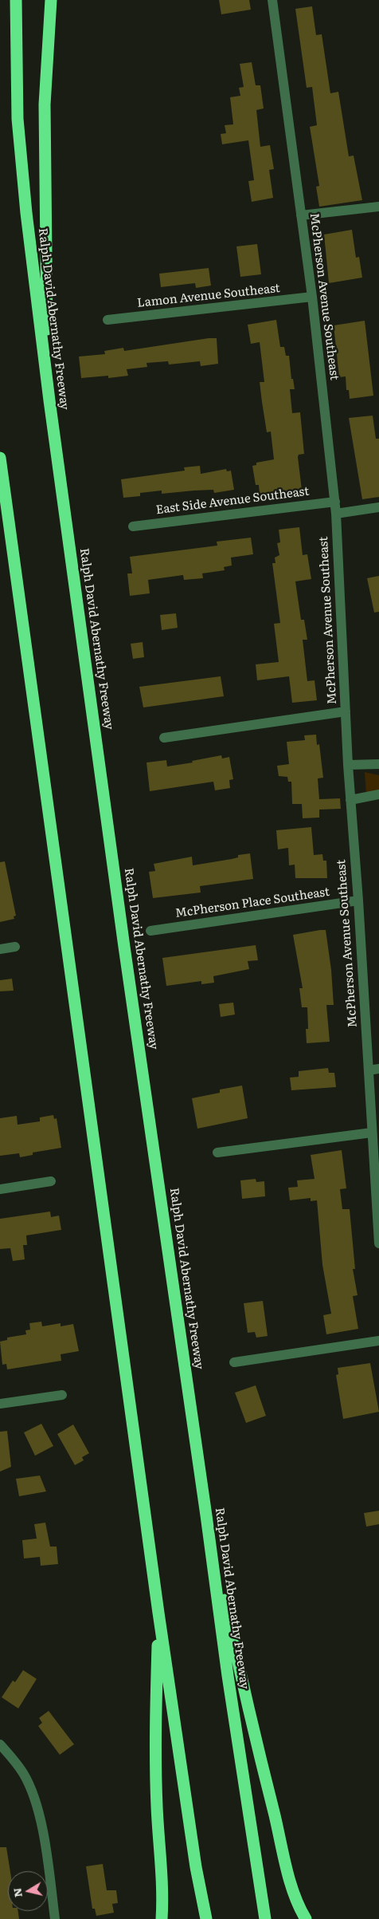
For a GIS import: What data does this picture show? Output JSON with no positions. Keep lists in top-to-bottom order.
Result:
{
  "streets": {
    "highway": ["Ralph David Abernathy Freeway"],
    "street": [
      "Lamon Avenue Southeast",
      "McPherson Avenue Southeast",
      "East Side Avenue Southeast",
      "McPherson Place Southeast"
    ]
  },
  "crossings": [
    ["Lamon Avenue Southeast", "McPherson Avenue Southeast"],
    ["McPherson Avenue Southeast", "East Side Avenue Southeast"],
    ["McPherson Avenue Southeast", "McPherson Place Southeast"]
  ],
  "north": "left"
}
